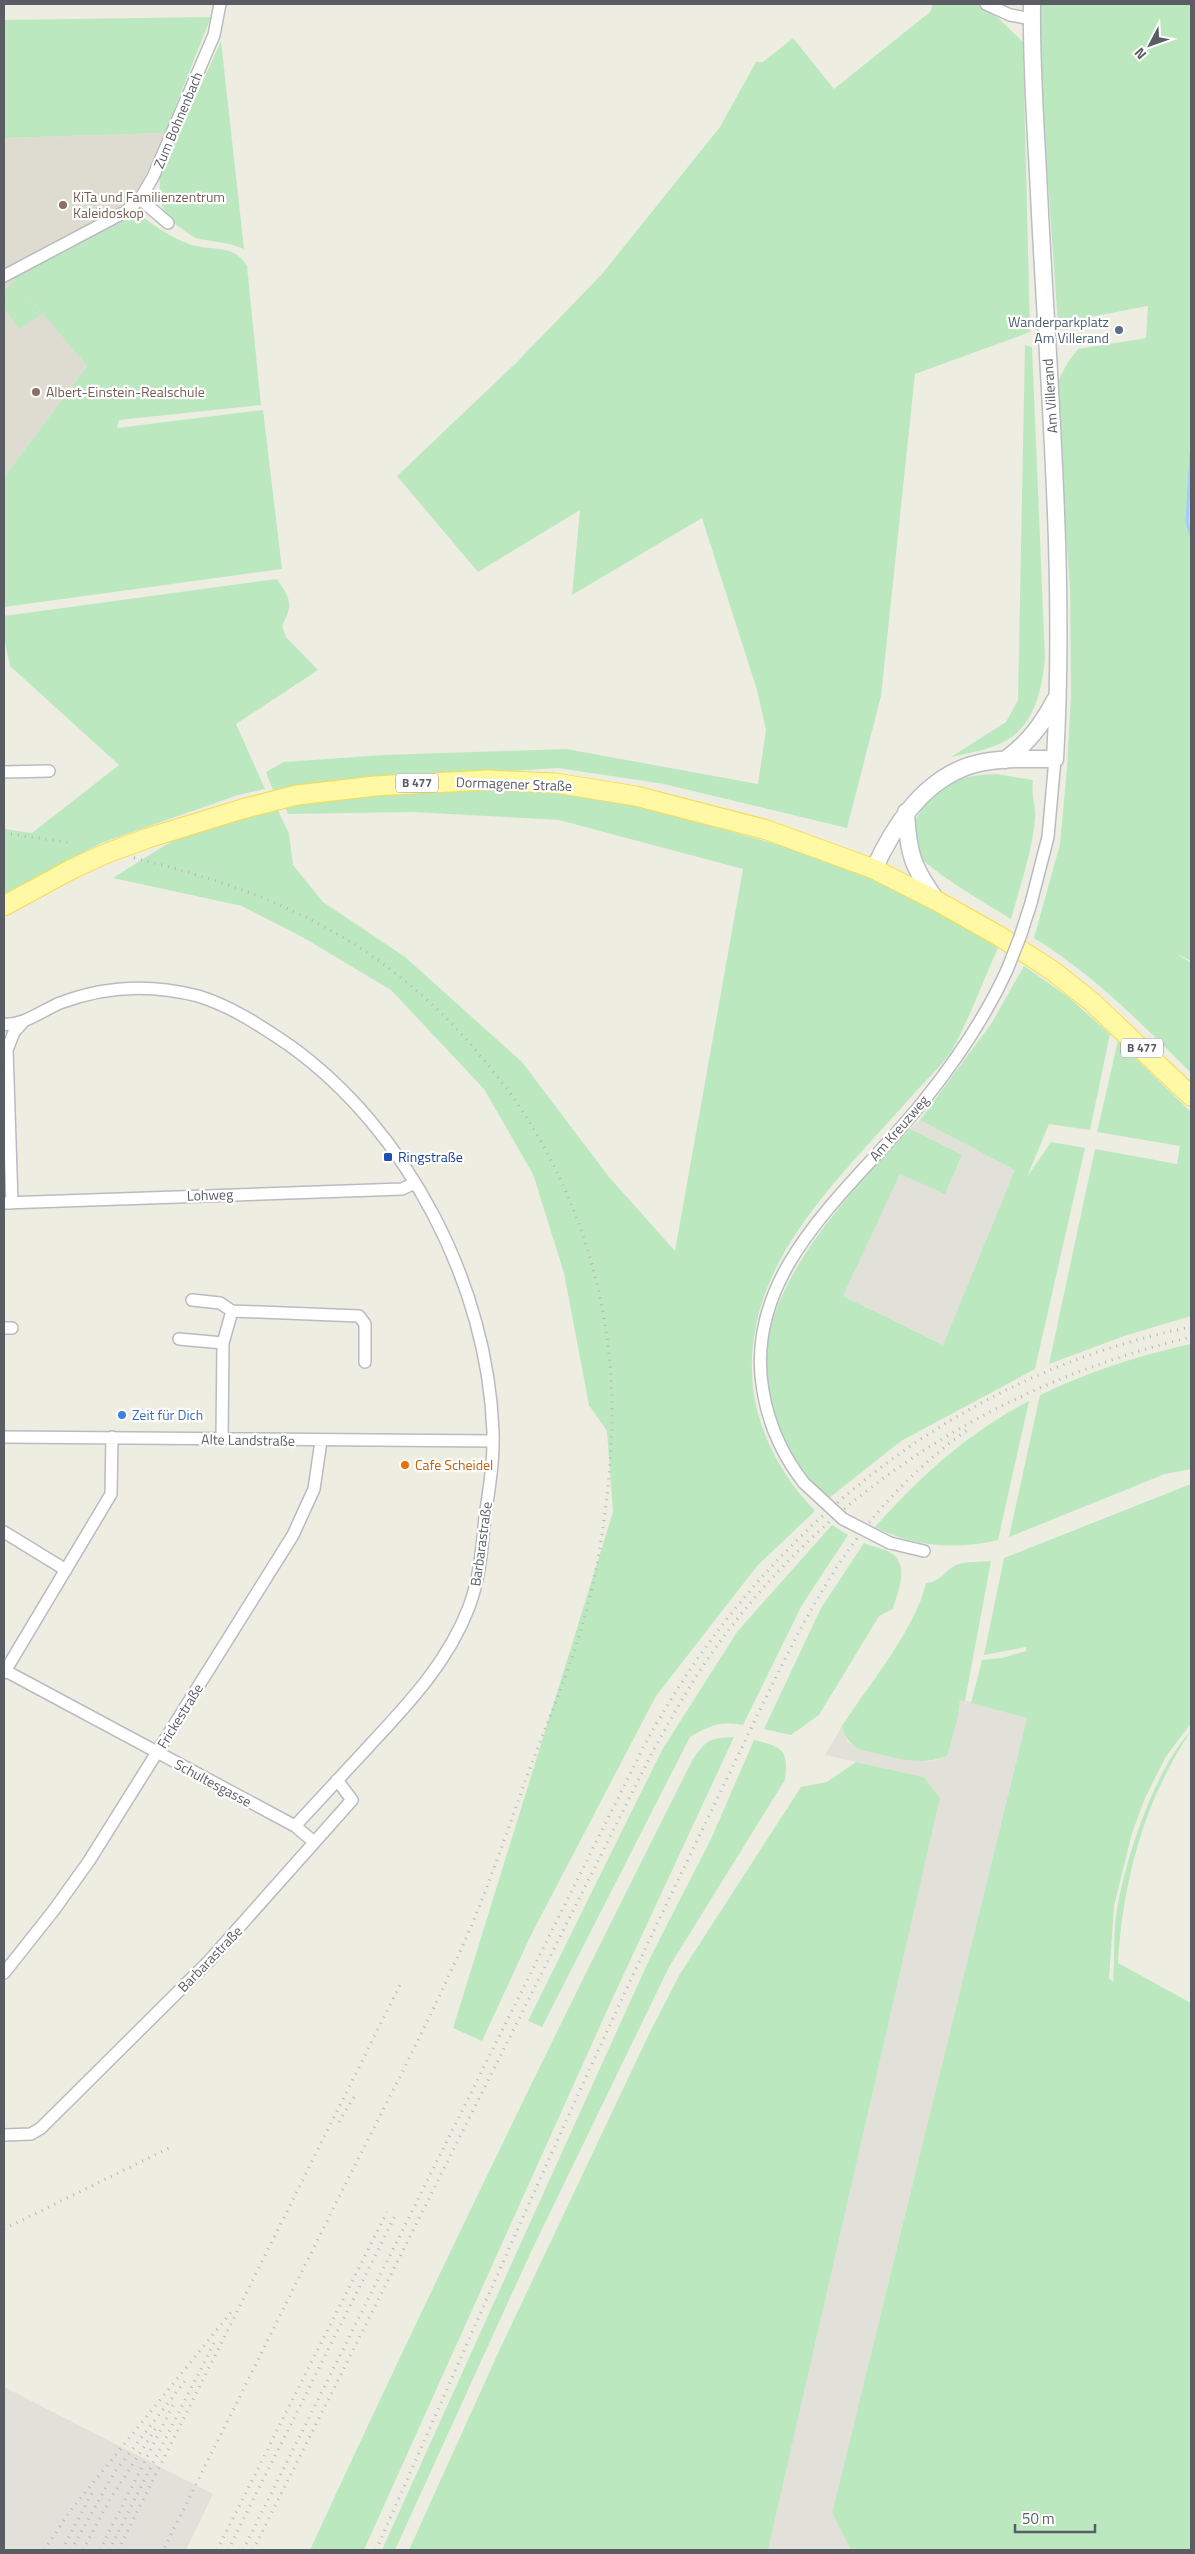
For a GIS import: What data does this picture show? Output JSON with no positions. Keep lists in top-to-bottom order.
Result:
{
  "streets": {
    "main road": ["Am Villerand", "B 477", "Dormagener Straße"],
    "street": [
      "Zum Bohnenbach",
      "Am Kreuzweg",
      "Lohweg",
      "Alte Landstraße",
      "Barbarastraße",
      "Frickestraße",
      "Schultesgasse"
    ]
  },
  "crossings": [
    ["Am Villerand", "Am Kreuzweg"],
    ["B 477", "Dormagener Straße"],
    ["Alte Landstraße", "Barbarastraße"],
    ["Alte Landstraße", "Frickestraße"],
    ["Barbarastraße", "Schultesgasse"],
    ["Frickestraße", "Schultesgasse"]
  ],
  "places": {
    "other": [
      "KiTa und Familienzentrum Kaleidoskop",
      "Wanderparkplatz Am Villerand",
      "Albert-Einstein-Realschule",
      "Zeit für Dich",
      "Cafe Scheidel"
    ],
    "transit": ["Ringstraße"]
  },
  "scale_bar": "50 m",
  "north": "bottom left"
}
